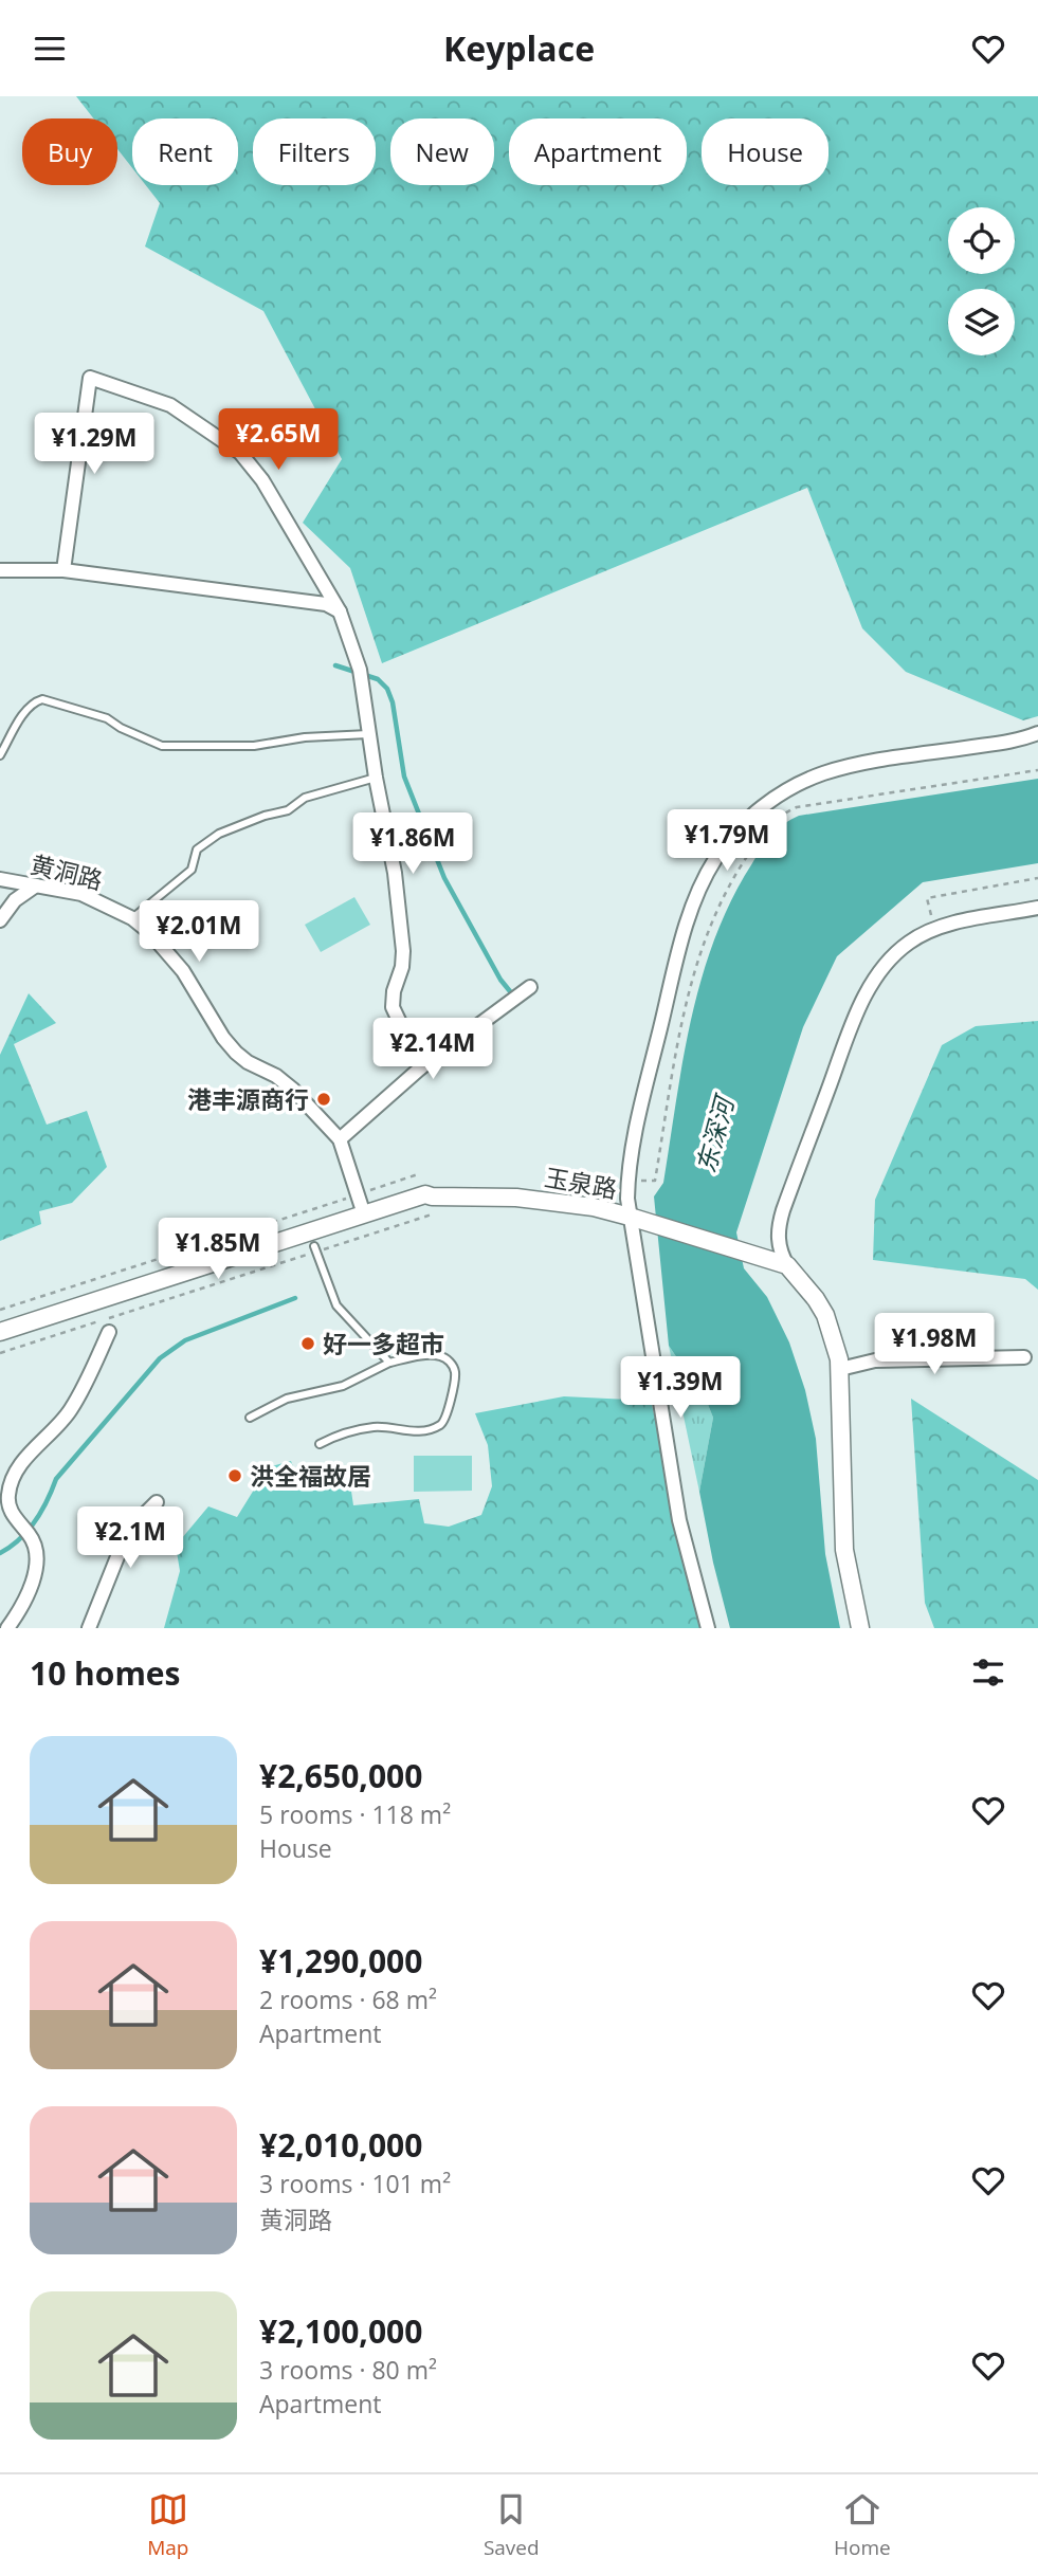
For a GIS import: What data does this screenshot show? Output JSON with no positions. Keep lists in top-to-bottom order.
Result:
{
  "streets": {
    "street": ["黄洞路", "玉泉路"]
  },
  "crossings": [
    ["黄洞路", "玉泉路"]
  ],
  "water": ["东深河"],
  "places": ["港丰源商行", "好一多超市", "洪全福故居"],
  "page": {
    "header": "Keyplace",
    "chip": [
      "Buy",
      "Rent",
      "Filters",
      "New",
      "Apartment",
      "House"
    ],
    "price": [
      "¥2.65M",
      "¥1.29M",
      "¥1.79M",
      "¥1.86M",
      "¥2.01M",
      "¥2.14M",
      "¥1.85M",
      "¥1.98M",
      "¥1.39M",
      "¥2.1M"
    ],
    "heading": "10 homes",
    "list": [
      {
        "name": "¥2,650,000",
        "note": "5 rooms · 118 m² · House"
      },
      {
        "name": "¥1,290,000",
        "note": "2 rooms · 68 m² · Apartment"
      },
      {
        "name": "¥2,010,000",
        "note": "3 rooms · 101 m² · 黄洞路"
      },
      {
        "name": "¥2,100,000",
        "note": "3 rooms · 80 m² · Apartment"
      }
    ],
    "tabs": ["Map", "Saved", "Home"]
  }
}
